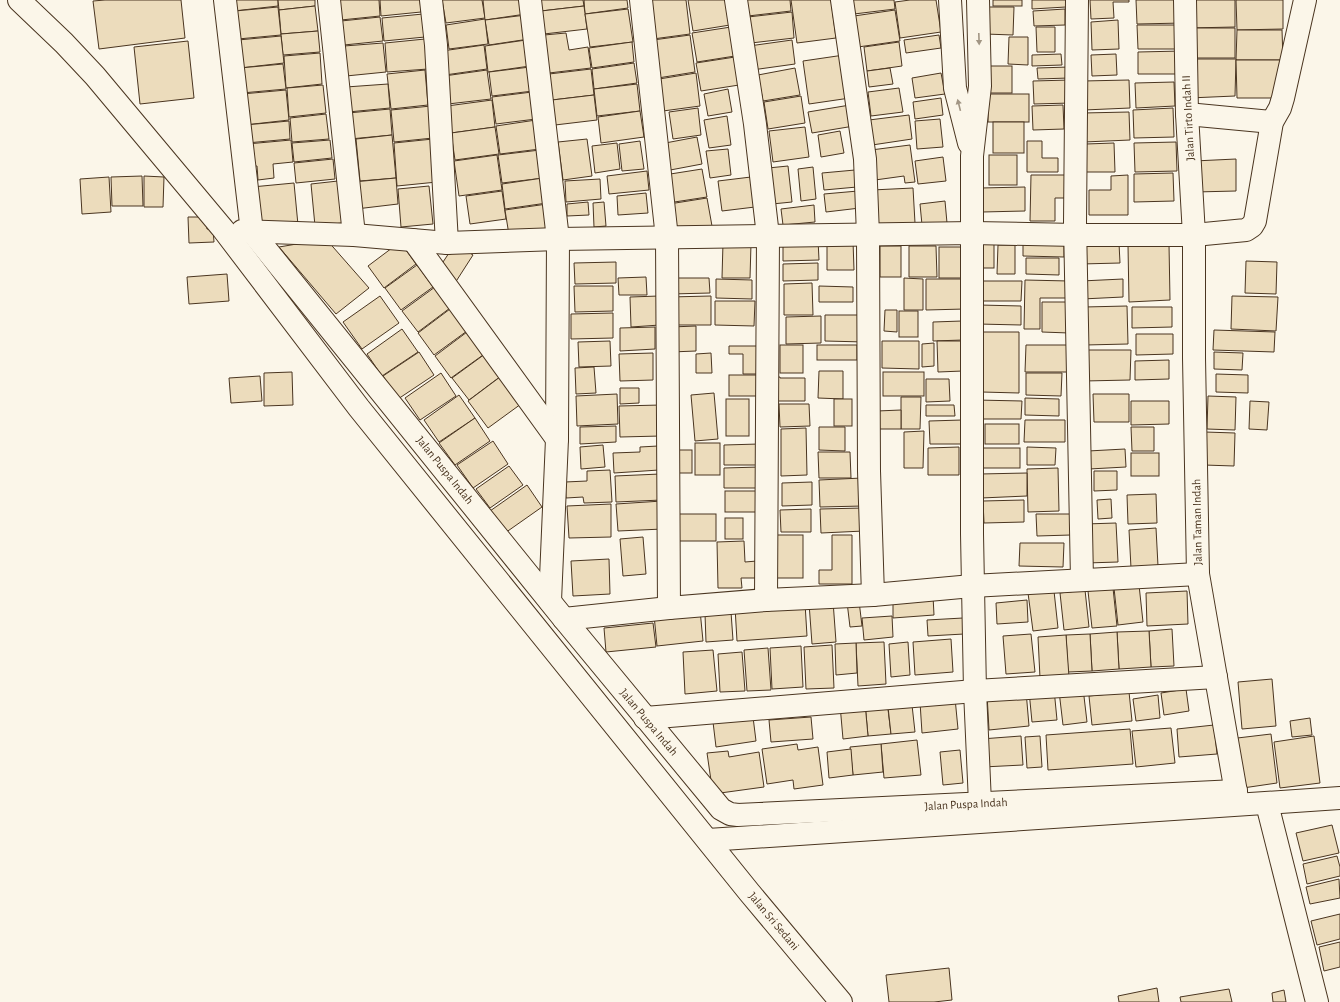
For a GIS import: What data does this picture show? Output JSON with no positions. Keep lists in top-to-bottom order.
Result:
{
  "streets": {
    "street": [
      "Jalan Tirto Indah II",
      "Jalan Puspa Indah",
      "Jalan Taman Indah",
      "Jalan Sri Sedani"
    ]
  },
  "crossings": [
    ["Jalan Tirto Indah II", "Jalan Taman Indah"],
    ["Jalan Puspa Indah", "Jalan Taman Indah"]
  ]
}
